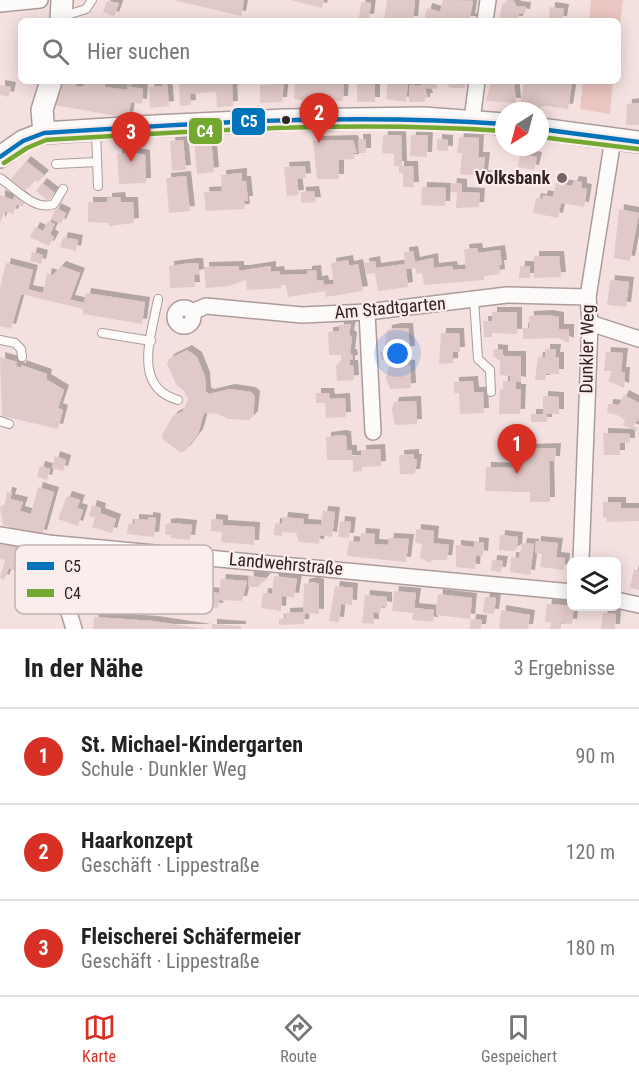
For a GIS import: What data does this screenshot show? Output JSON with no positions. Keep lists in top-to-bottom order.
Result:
{
  "streets": {
    "street": ["Am Stadtgarten", "Dunkler Weg", "Landwehrstraße"]
  },
  "crossings": [
    ["Am Stadtgarten", "Dunkler Weg"]
  ],
  "places": ["Volksbank"],
  "lines": ["transit line C5", "transit line C4"],
  "legend": ["C5", "C4"],
  "north": "bottom left",
  "page": {
    "search": "Hier suchen",
    "pins": ["2", "3", "1"],
    "heading": ["In der Nähe", "3 Ergebnisse"],
    "list": [
      {
        "mark": "1",
        "name": "St. Michael-Kindergarten",
        "note": "Schule · Dunkler Weg",
        "value": "90 m"
      },
      {
        "mark": "2",
        "name": "Haarkonzept",
        "note": "Geschäft · Lippestraße",
        "value": "120 m"
      },
      {
        "mark": "3",
        "name": "Fleischerei Schäfermeier",
        "note": "Geschäft · Lippestraße",
        "value": "180 m"
      }
    ],
    "nav": ["Karte", "Route", "Gespeichert"]
  }
}
